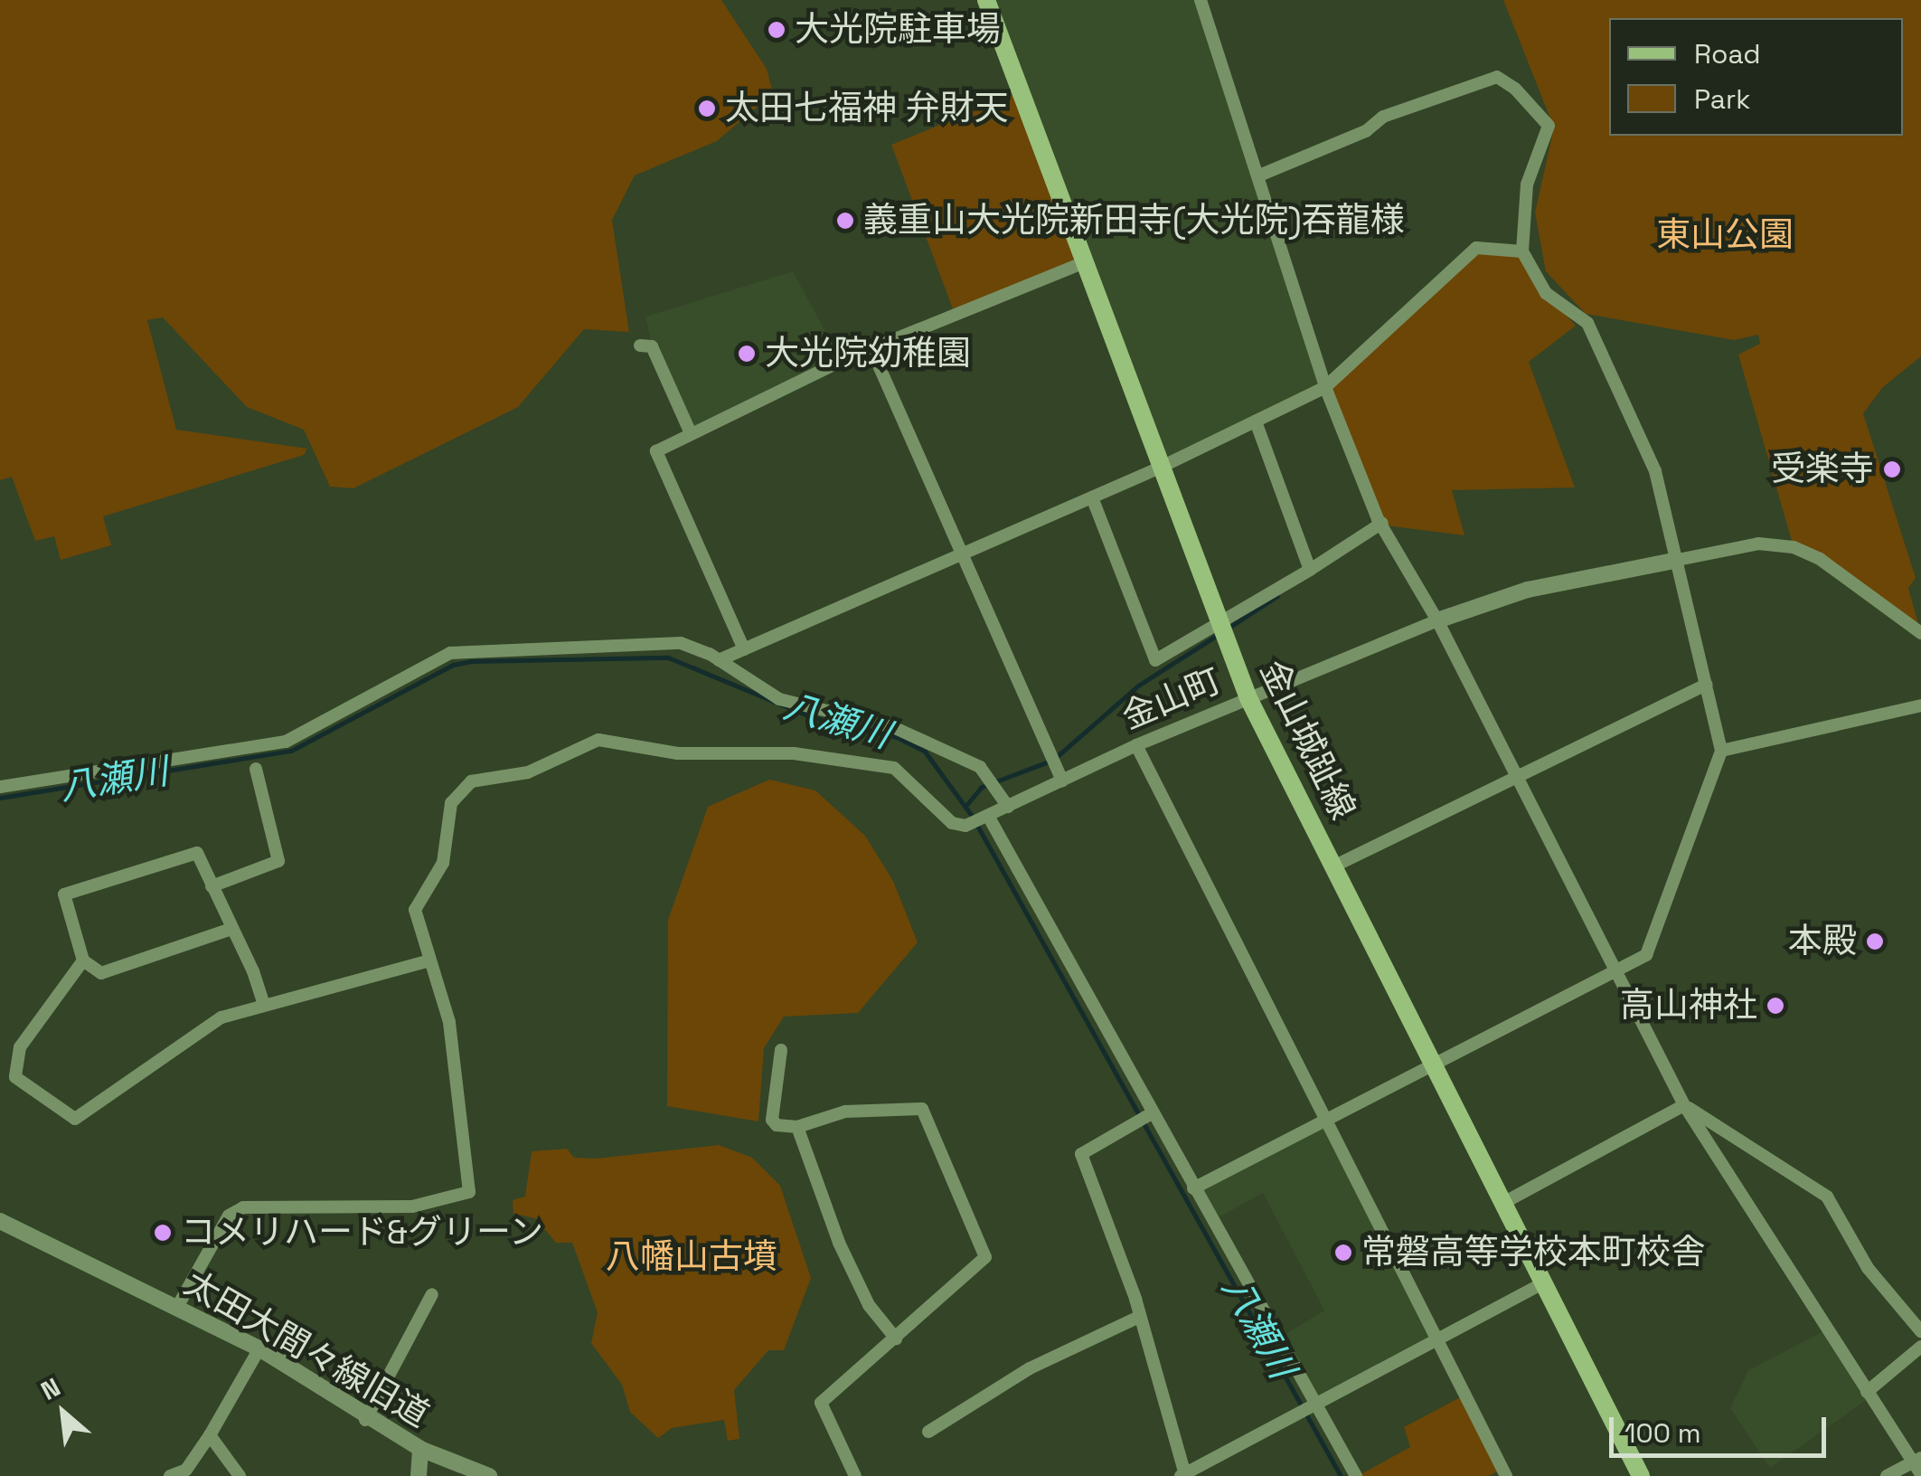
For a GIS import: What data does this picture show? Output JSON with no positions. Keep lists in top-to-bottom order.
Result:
{
  "streets": {
    "main road": ["金山城趾線"],
    "street": ["金山町", "太田大間々線旧道"]
  },
  "crossings": [
    ["金山町", "金山城趾線"]
  ],
  "water": ["八瀬川"],
  "parks": ["東山公園", "八幡山古墳"],
  "places": [
    "大光院駐車場",
    "太田七福神 弁財天",
    "義重山大光院新田寺(大光院)吞龍様",
    "大光院幼稚園",
    "受楽寺",
    "本殿",
    "高山神社",
    "コメリハード&グリーン",
    "常磐高等学校本町校舎"
  ],
  "legend": ["Road", "Park"],
  "scale_bar": "100 m",
  "north": "top left"
}
